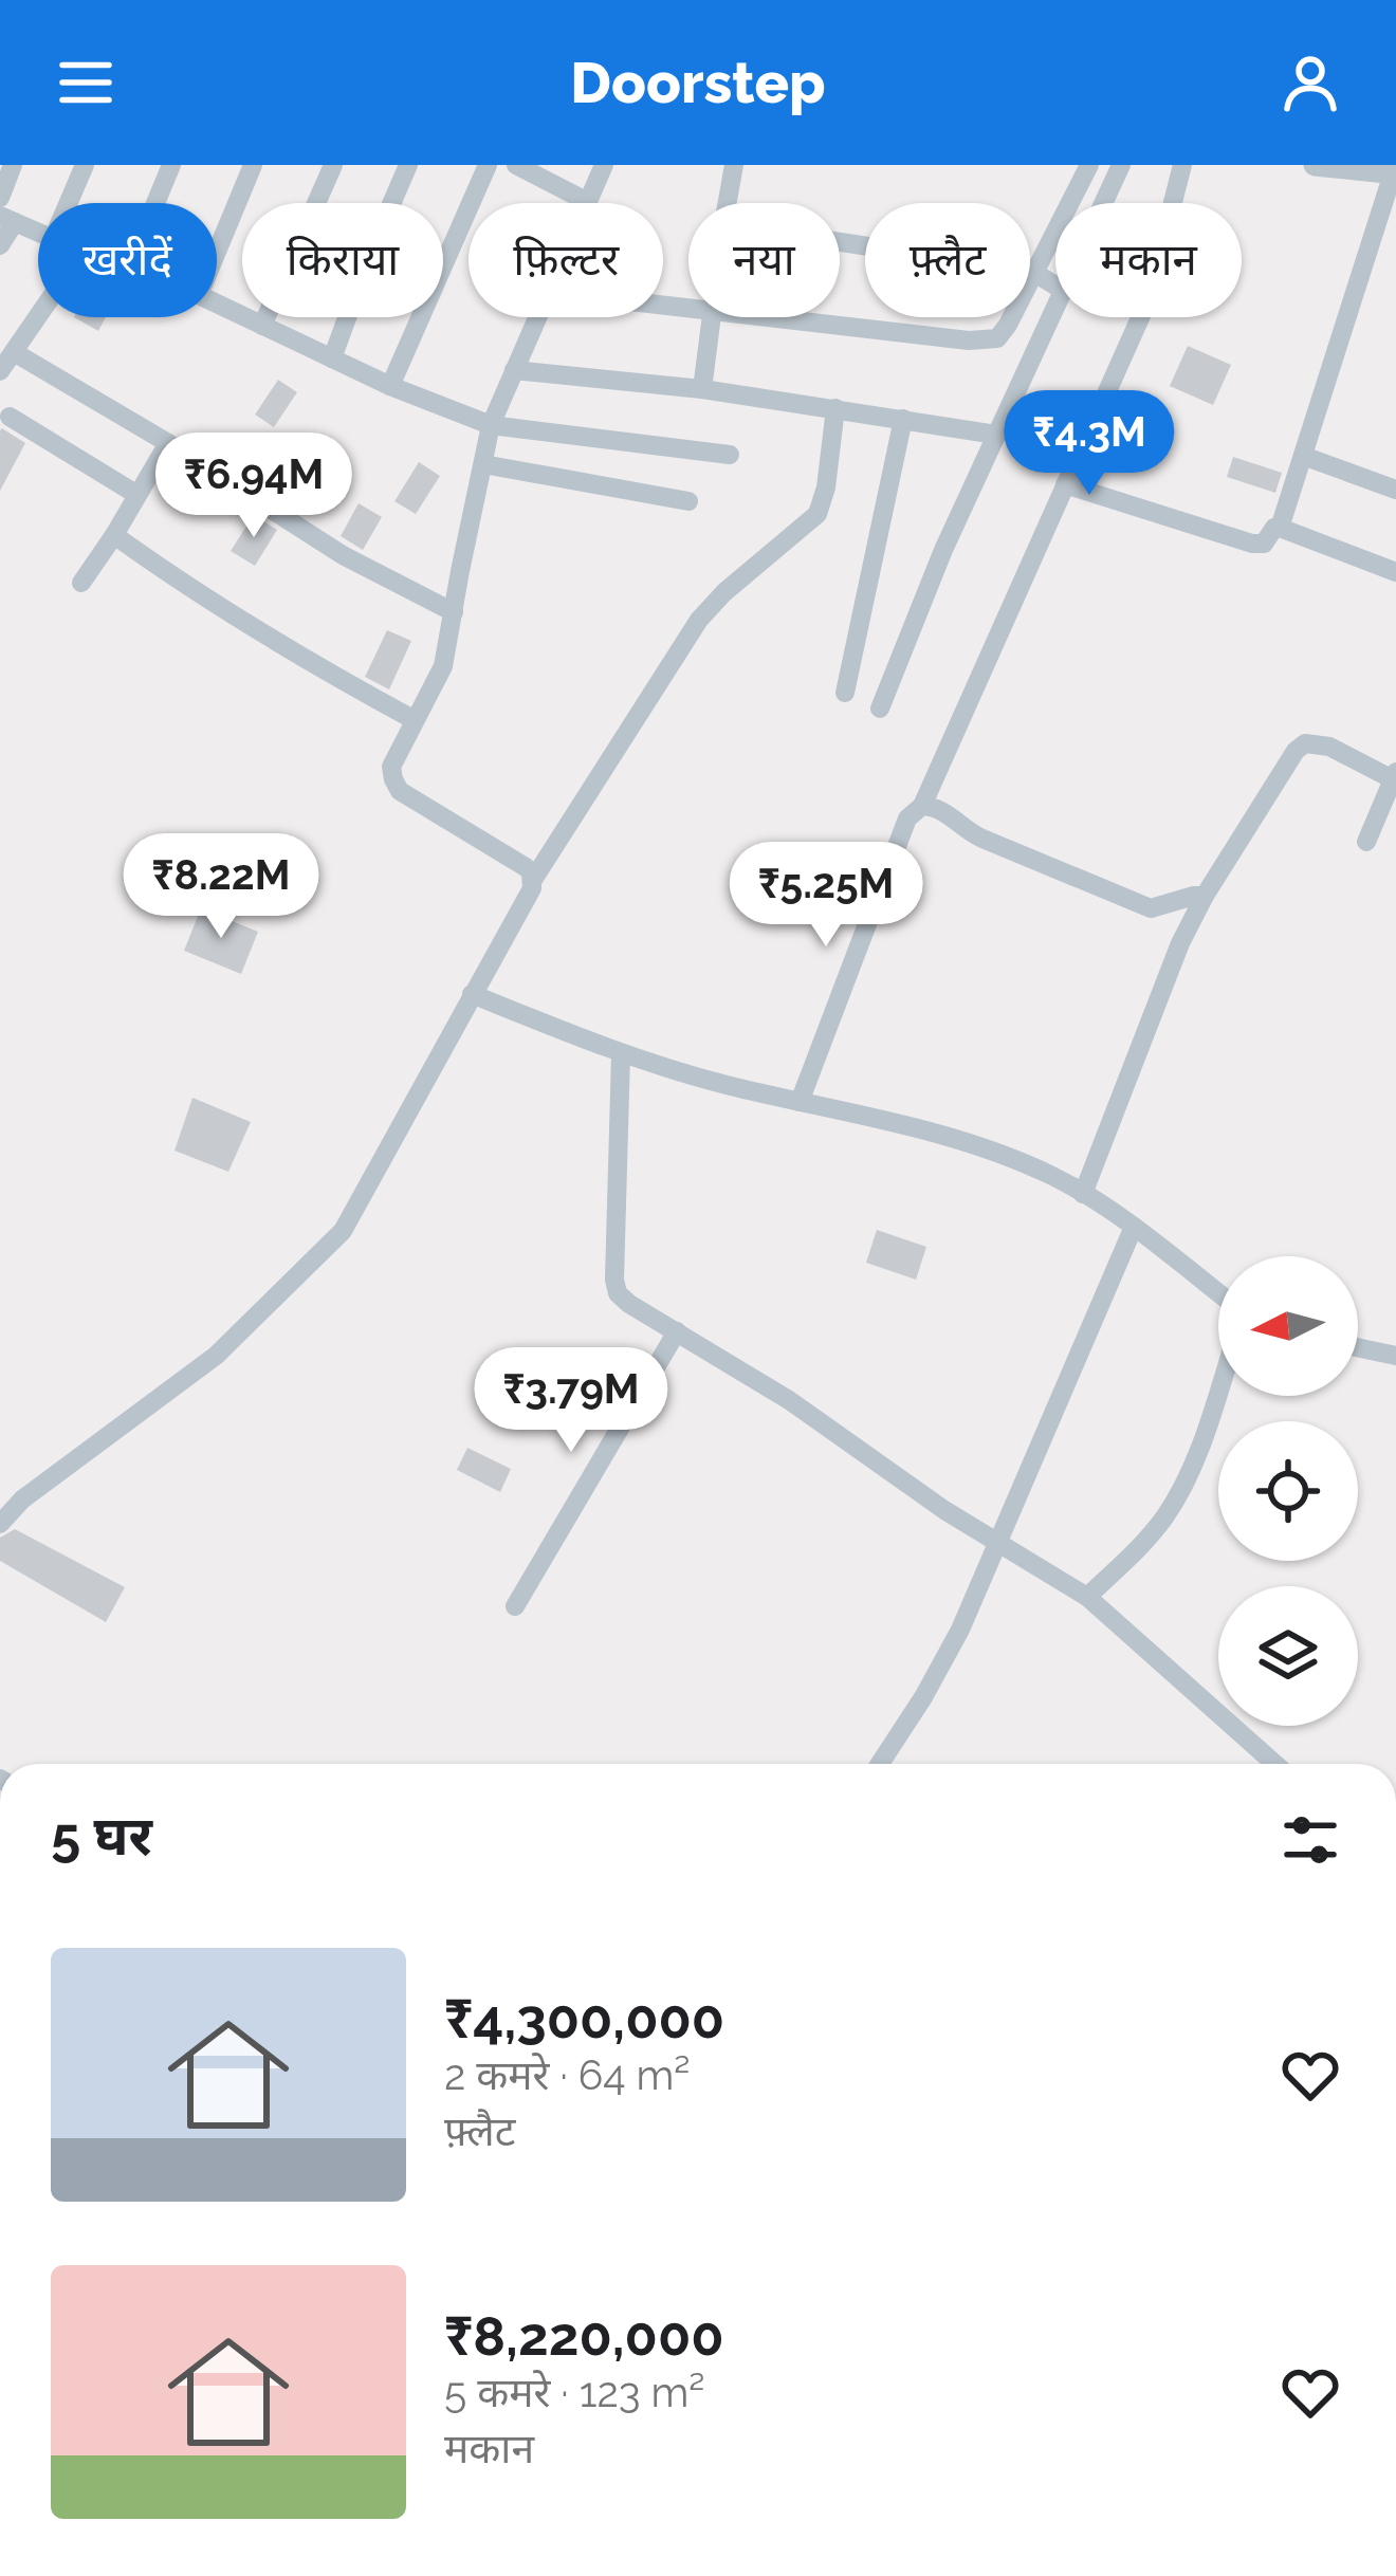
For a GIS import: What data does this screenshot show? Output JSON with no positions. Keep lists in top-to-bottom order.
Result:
{
  "north": "left",
  "page": {
    "header": "Doorstep",
    "chip": [
      "खरीदें",
      "किराया",
      "फ़िल्टर",
      "नया",
      "फ़्लैट",
      "मकान"
    ],
    "price": [
      "₹4.3M",
      "₹6.94M",
      "₹8.22M",
      "₹5.25M",
      "₹3.79M"
    ],
    "heading": "5 घर",
    "list": [
      {
        "name": "₹4,300,000",
        "note": "2 कमरे · 64 m² · फ़्लैट"
      },
      {
        "name": "₹8,220,000",
        "note": "5 कमरे · 123 m² · मकान"
      }
    ]
  }
}
